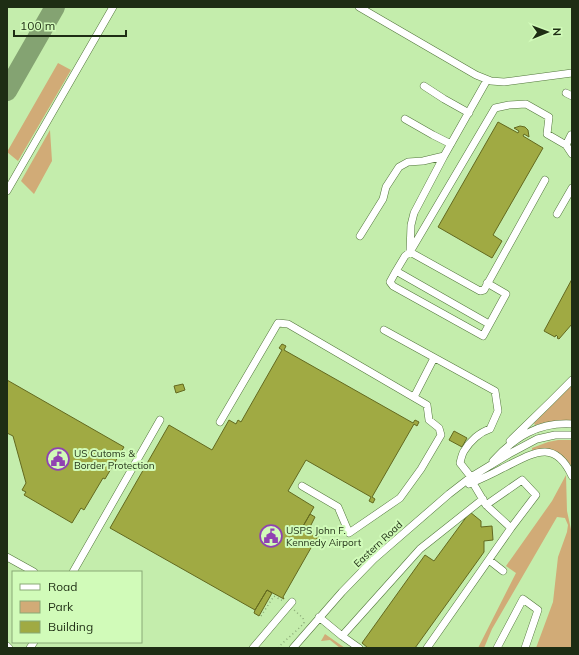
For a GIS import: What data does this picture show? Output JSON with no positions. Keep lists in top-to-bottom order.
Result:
{
  "streets": {
    "street": ["Eastern Road"]
  },
  "places": {
    "public building": ["US Cutoms & Border Protection", "USPS John F. Kennedy Airport"]
  },
  "legend": ["Road", "Park", "Building"],
  "scale_bar": "100 m",
  "north": "right"
}
